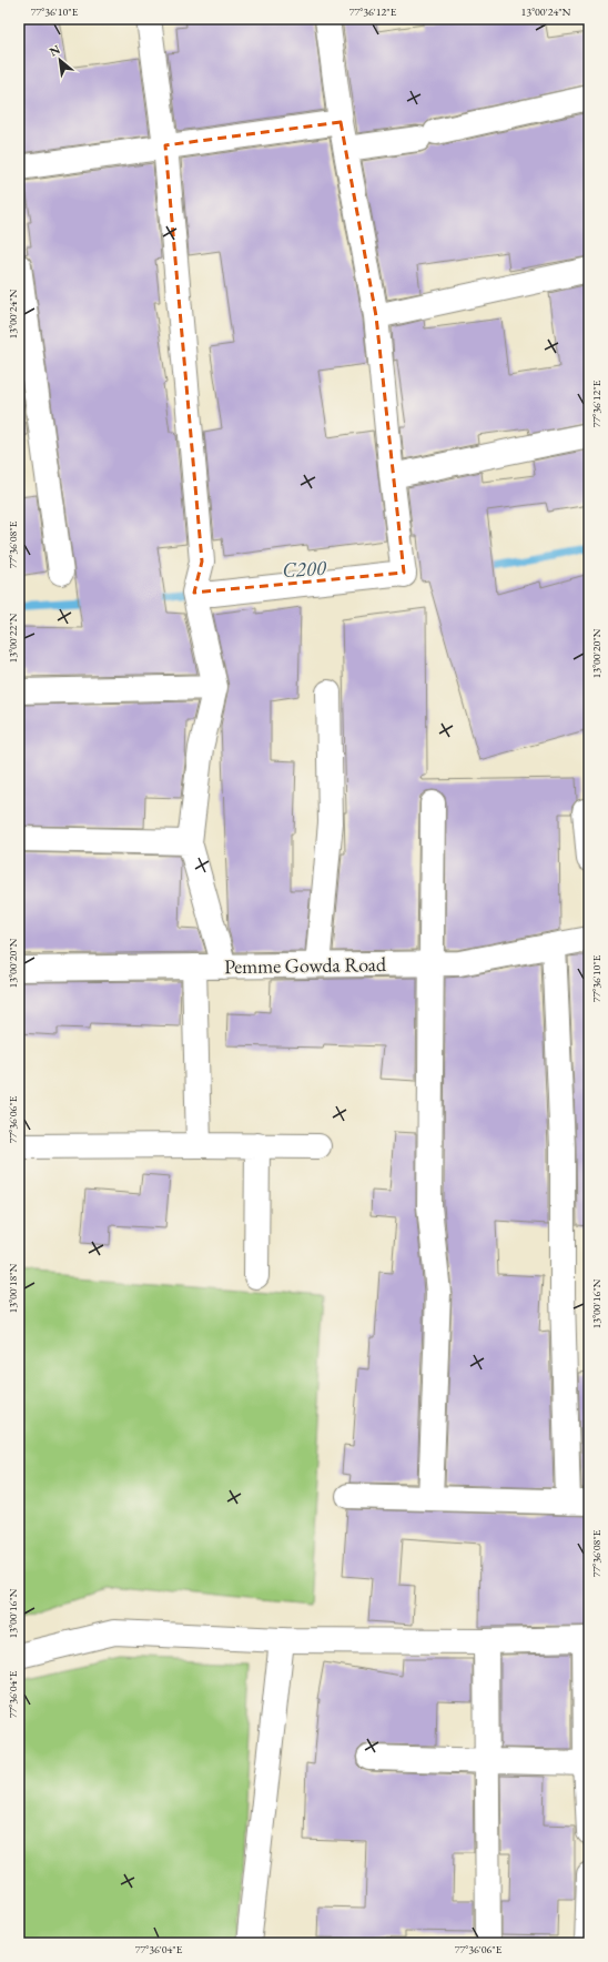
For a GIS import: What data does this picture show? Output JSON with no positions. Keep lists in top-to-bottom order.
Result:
{
  "streets": {
    "street": ["Pemme Gowda Road"]
  },
  "water": ["C200"],
  "north": "top left",
  "coordinates": [
    "77°36'10\"E",
    "77°36'12\"E",
    "13°00'24\"N",
    "77°36'08\"E",
    "13°00'22\"N",
    "13°00'20\"N",
    "77°36'06\"E",
    "13°00'18\"N",
    "13°00'16\"N",
    "77°36'04\"E"
  ]
}
